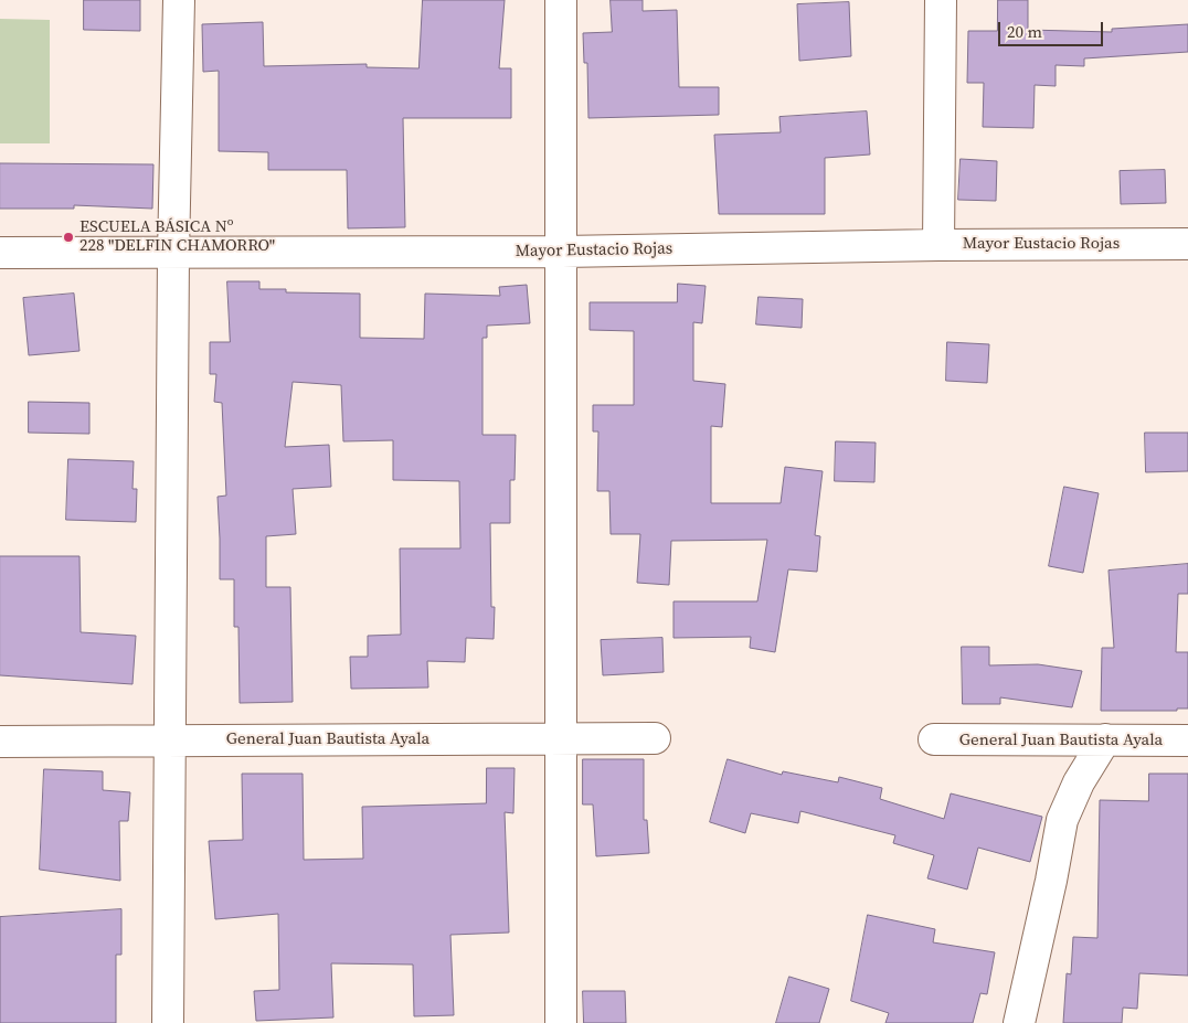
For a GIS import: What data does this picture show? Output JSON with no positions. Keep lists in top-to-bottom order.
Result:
{
  "streets": {
    "street": ["Mayor Eustacio Rojas", "General Juan Bautista Ayala"]
  },
  "places": ["ESCUELA BÁSICA Nº 228 \"DELFIN CHAMORRO\""],
  "scale_bar": "20 m"
}
